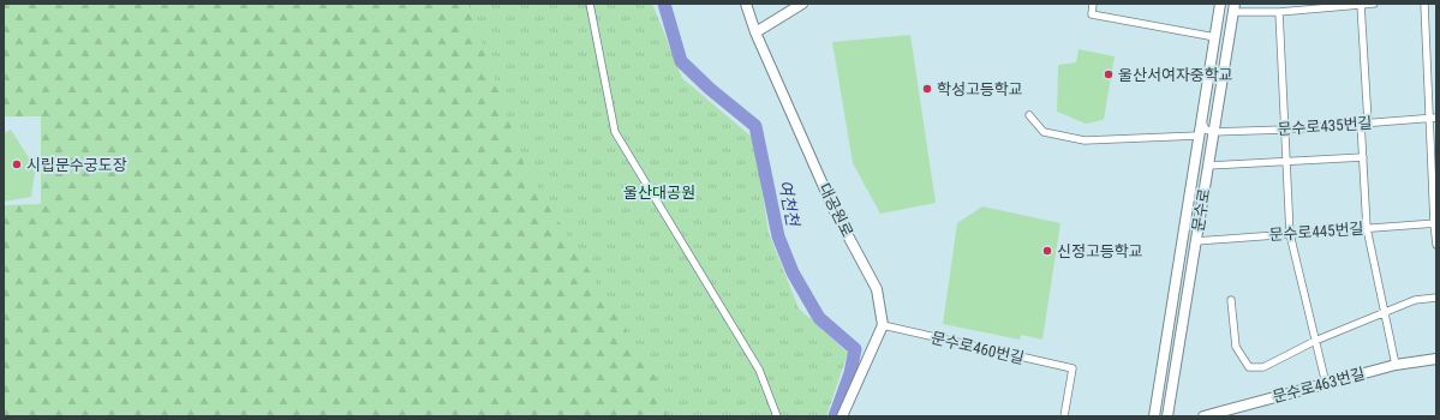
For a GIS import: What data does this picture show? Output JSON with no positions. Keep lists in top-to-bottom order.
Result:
{
  "streets": {
    "main road": ["대공원로", "문수로", "문수로463번길"],
    "street": ["문수로435번길", "문수로445번길", "문수로460번길"]
  },
  "crossings": [
    ["문수로435번길", "문수로"],
    ["대공원로", "문수로460번길"],
    ["문수로", "문수로445번길"]
  ],
  "water": ["여천천"],
  "parks": ["울산대공원"],
  "places": [
    "울산서여자중학교",
    "학성고등학교",
    "시립문수궁도장",
    "신정고등학교"
  ]
}
